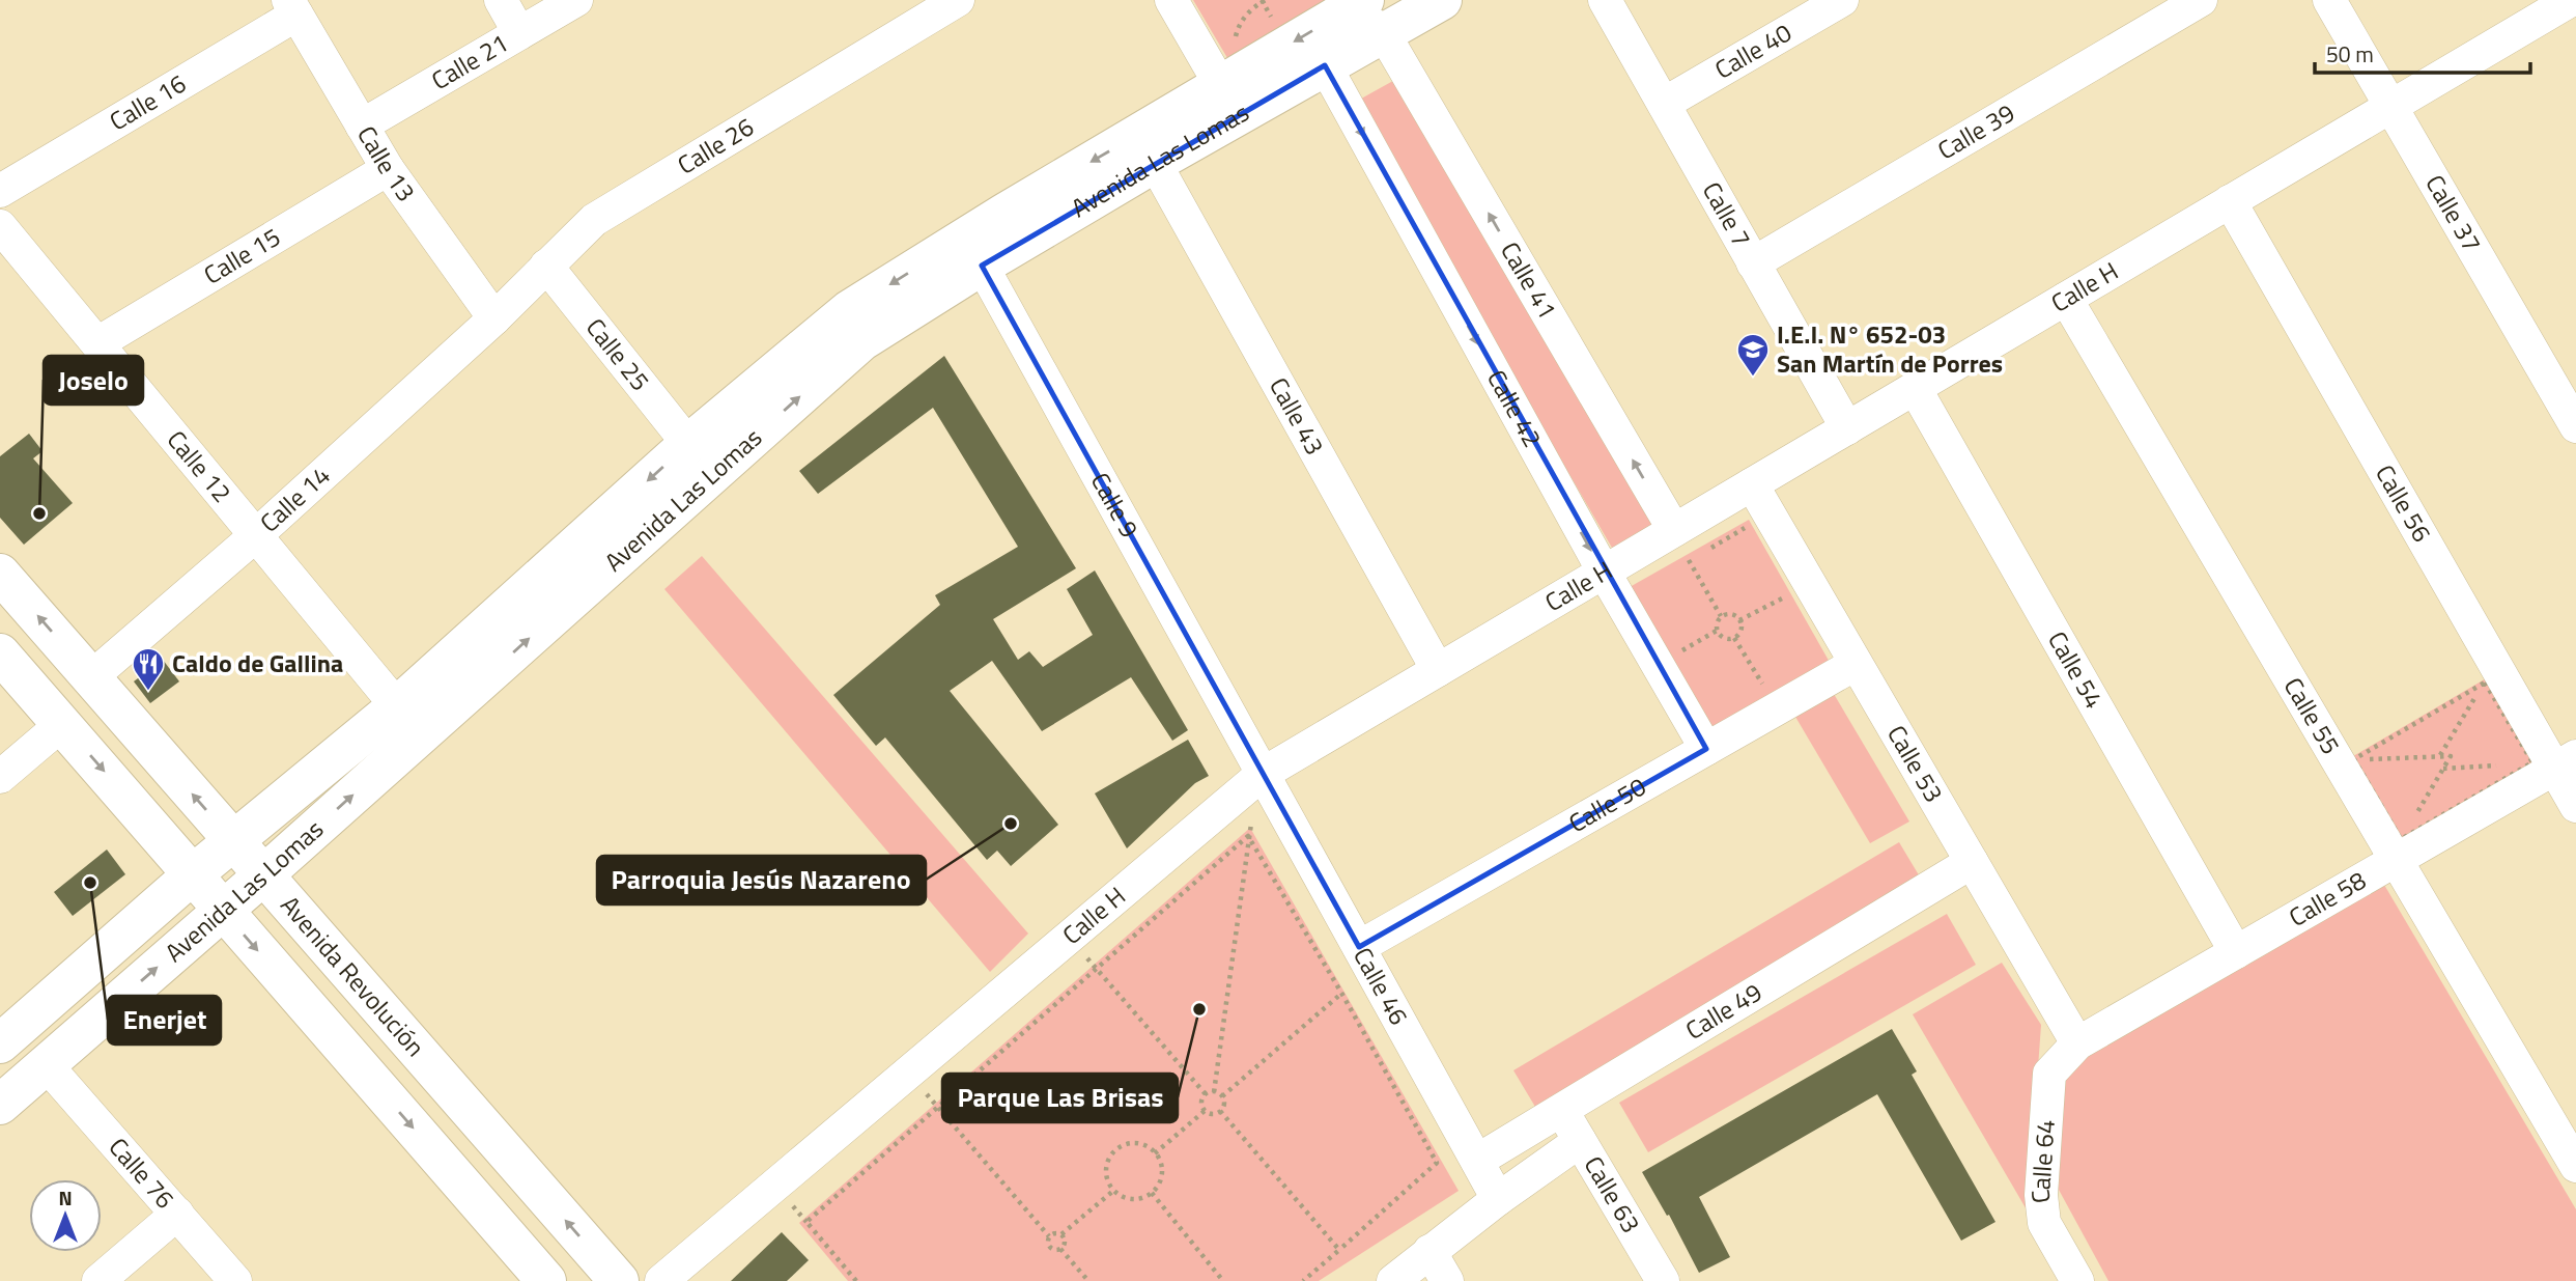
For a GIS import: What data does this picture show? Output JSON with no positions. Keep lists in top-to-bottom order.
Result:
{
  "streets": {
    "street": [
      "Calle 40",
      "Calle 21",
      "Calle 16",
      "Calle 39",
      "Calle 26",
      "Avenida Las Lomas",
      "Calle 13",
      "Calle 37",
      "Calle 7",
      "Calle 15",
      "Calle 41",
      "Calle H",
      "Calle 25",
      "Calle 42",
      "Calle 43",
      "Calle 12",
      "Calle 14",
      "Calle 56",
      "Calle 9",
      "Calle 54",
      "Calle 55",
      "Calle 53",
      "Calle 50",
      "Calle 58",
      "Avenida Revolución",
      "Calle 46",
      "Calle 49",
      "Calle 64",
      "Calle 76",
      "Calle 63"
    ]
  },
  "crossings": [
    ["Calle 40", "Calle 7"],
    ["Calle 21", "Calle 13"],
    ["Calle 16", "Calle 13"],
    ["Calle 39", "Calle 7"],
    ["Calle 26", "Calle 13"],
    ["Calle 26", "Calle 25"],
    ["Calle 26", "Calle 14"],
    ["Avenida Las Lomas", "Calle 41"],
    ["Avenida Las Lomas", "Calle 25"],
    ["Avenida Las Lomas", "Calle 42"],
    ["Avenida Las Lomas", "Calle 43"],
    ["Avenida Las Lomas", "Calle 12"],
    ["Avenida Las Lomas", "Calle 9"],
    ["Avenida Las Lomas", "Avenida Revolución"],
    ["Avenida Las Lomas", "Calle 76"],
    ["Calle 13", "Calle 15"],
    ["Calle 13", "Calle 14"],
    ["Calle 37", "Calle H"],
    ["Calle 7", "Calle H"],
    ["Calle 15", "Calle 12"],
    ["Calle 41", "Calle H"],
    ["Calle H", "Calle 42"],
    ["Calle H", "Calle 43"],
    ["Calle H", "Calle 56"],
    ["Calle H", "Calle 9"],
    ["Calle H", "Calle 54"],
    ["Calle H", "Calle 55"],
    ["Calle H", "Calle 53"],
    ["Calle H", "Calle 46"],
    ["Calle 42", "Calle 50"],
    ["Calle 12", "Calle 14"],
    ["Calle 14", "Avenida Revolución"],
    ["Calle 56", "Calle 58"],
    ["Calle 9", "Calle 46"],
    ["Calle 54", "Calle 58"],
    ["Calle 55", "Calle 58"],
    ["Calle 53", "Calle 50"],
    ["Calle 53", "Calle 58"],
    ["Calle 53", "Calle 49"],
    ["Calle 53", "Calle 64"],
    ["Calle 50", "Calle 46"],
    ["Calle 58", "Calle 64"],
    ["Calle 46", "Calle 49"],
    ["Calle 49", "Calle 63"]
  ],
  "one_way": ["Calle 41", "Calle 42"],
  "places": {
    "school or university": ["I.E.I. N° 652-03 San Martín de Porres"],
    "other": [
      "Joselo",
      "Parroquia Jesús Nazareno",
      "Enerjet",
      "Parque Las Brisas"
    ],
    "restaurant": ["Caldo de Gallina"]
  },
  "scale_bar": "50 m",
  "north": "top"
}
